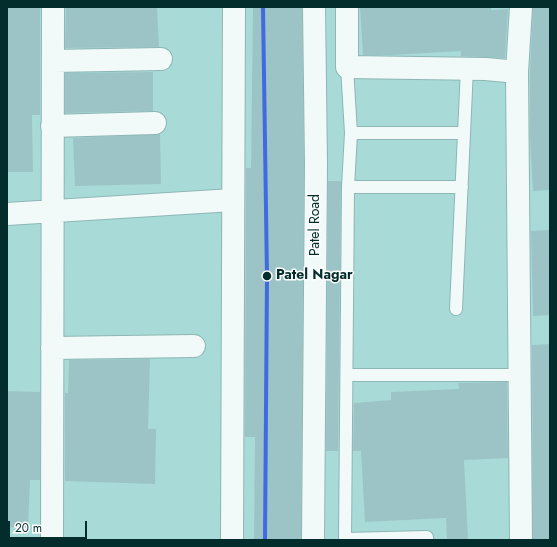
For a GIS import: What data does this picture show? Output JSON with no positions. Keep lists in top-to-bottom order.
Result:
{
  "streets": {
    "street": ["Patel Road"]
  },
  "places": ["Patel Nagar"],
  "scale_bar": "20 m"
}
